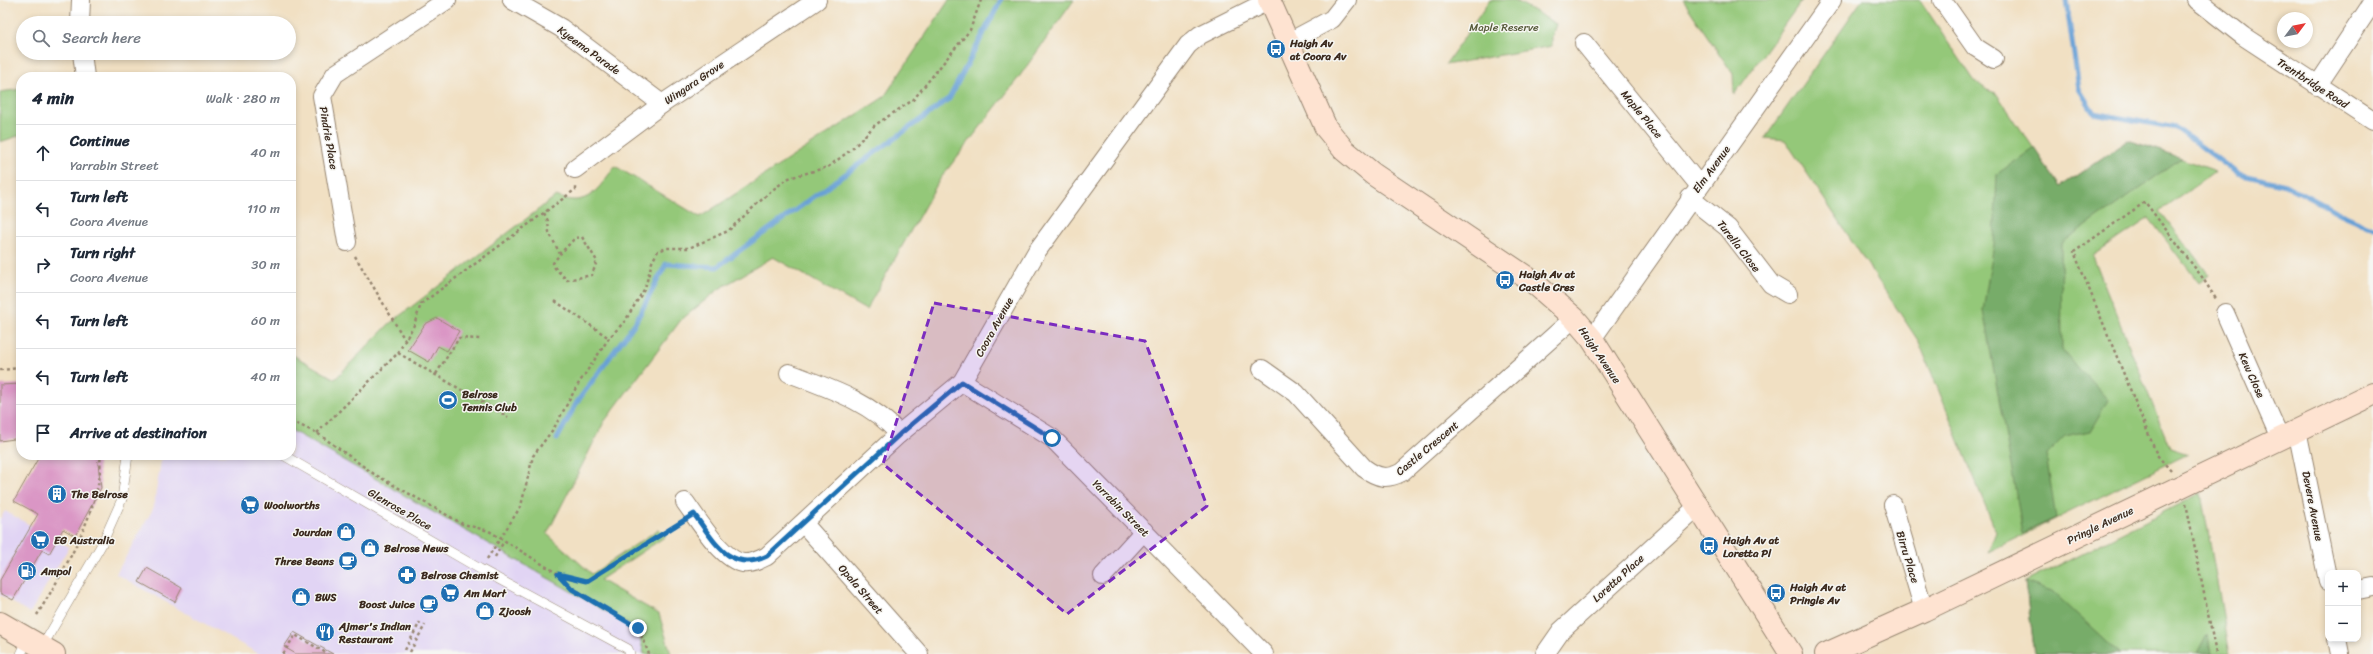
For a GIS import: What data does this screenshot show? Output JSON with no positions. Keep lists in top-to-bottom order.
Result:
{
  "streets": {
    "street": [
      "Kyeema Parade",
      "Wingara Grove",
      "Trentbridge Road",
      "Maple Place",
      "Pindrie Place",
      "Elm Avenue",
      "Turella Close",
      "Coora Avenue",
      "Haigh Avenue",
      "Kew Close",
      "Castle Crescent",
      "Devere Avenue",
      "Yarrabin Street",
      "Pringle Avenue",
      "Birru Place",
      "Loretta Place",
      "Opala Street"
    ],
    "lane": ["Glenrose Place"]
  },
  "crossings": [
    ["Kyeema Parade", "Wingara Grove"],
    ["Maple Place", "Elm Avenue"],
    ["Maple Place", "Turella Close"],
    ["Elm Avenue", "Turella Close"],
    ["Elm Avenue", "Haigh Avenue"],
    ["Coora Avenue", "Haigh Avenue"],
    ["Coora Avenue", "Yarrabin Street"],
    ["Coora Avenue", "Opala Street"],
    ["Haigh Avenue", "Castle Crescent"],
    ["Haigh Avenue", "Loretta Place"],
    ["Kew Close", "Devere Avenue"],
    ["Kew Close", "Pringle Avenue"],
    ["Devere Avenue", "Pringle Avenue"],
    ["Pringle Avenue", "Birru Place"]
  ],
  "parks": ["Maple Reserve"],
  "places": {
    "bus stop": [
      "Haigh Av at Coora Av",
      "Haigh Av at Castle Cres",
      "Haigh Av at Loretta Pl",
      "Haigh Av at Pringle Av"
    ],
    "sports": ["Belrose Tennis Club"],
    "building": ["The Belrose"],
    "supermarket": ["Woolworths", "EG Australia", "Am Mart"],
    "shop": [
      "Jourdan",
      "Belrose News",
      "BWS",
      "Zjoosh"
    ],
    "cafe": ["Three Beans", "Boost Juice"],
    "fuel station": ["Ampol"],
    "pharmacy": ["Belrose Chemist"],
    "restaurant": ["Ajmer's Indian Restaurant"]
  },
  "north": "top right",
  "page": {
    "search": "Search here",
    "heading": ["4 min", "Walk · 280 m"],
    "list": [
      ["Continue", "Yarrabin Street", "40 m"],
      ["Turn left", "Coora Avenue", "110 m"],
      ["Turn right", "Coora Avenue", "30 m"],
      ["Turn left", "60 m"],
      ["Turn left", "40 m"],
      "Arrive at destination"
    ],
    "map_buttons": ["+", "−"]
  }
}
